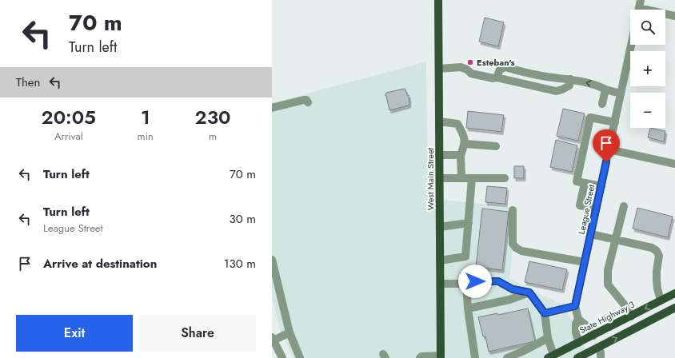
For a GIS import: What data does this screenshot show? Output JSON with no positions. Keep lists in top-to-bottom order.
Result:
{
  "streets": {
    "main road": ["West Main Street", "State Highway 3"],
    "street": ["League Street"]
  },
  "crossings": [
    ["League Street", "State Highway 3"]
  ],
  "places": ["Esteban's"],
  "page": {
    "turn": ["70 m", "Turn left"],
    "map_buttons": ["+", "−"],
    "then": "Then",
    "eta": [
      "20:05",
      "Arrival",
      "1",
      "min",
      "230",
      "m"
    ],
    "list": [
      {
        "name": "Turn left",
        "value": "70 m"
      },
      {
        "name": "Turn left",
        "note": "League Street",
        "value": "30 m"
      },
      {
        "name": "Arrive at destination",
        "value": "130 m"
      }
    ],
    "buttons": ["Exit", "Share"]
  }
}
